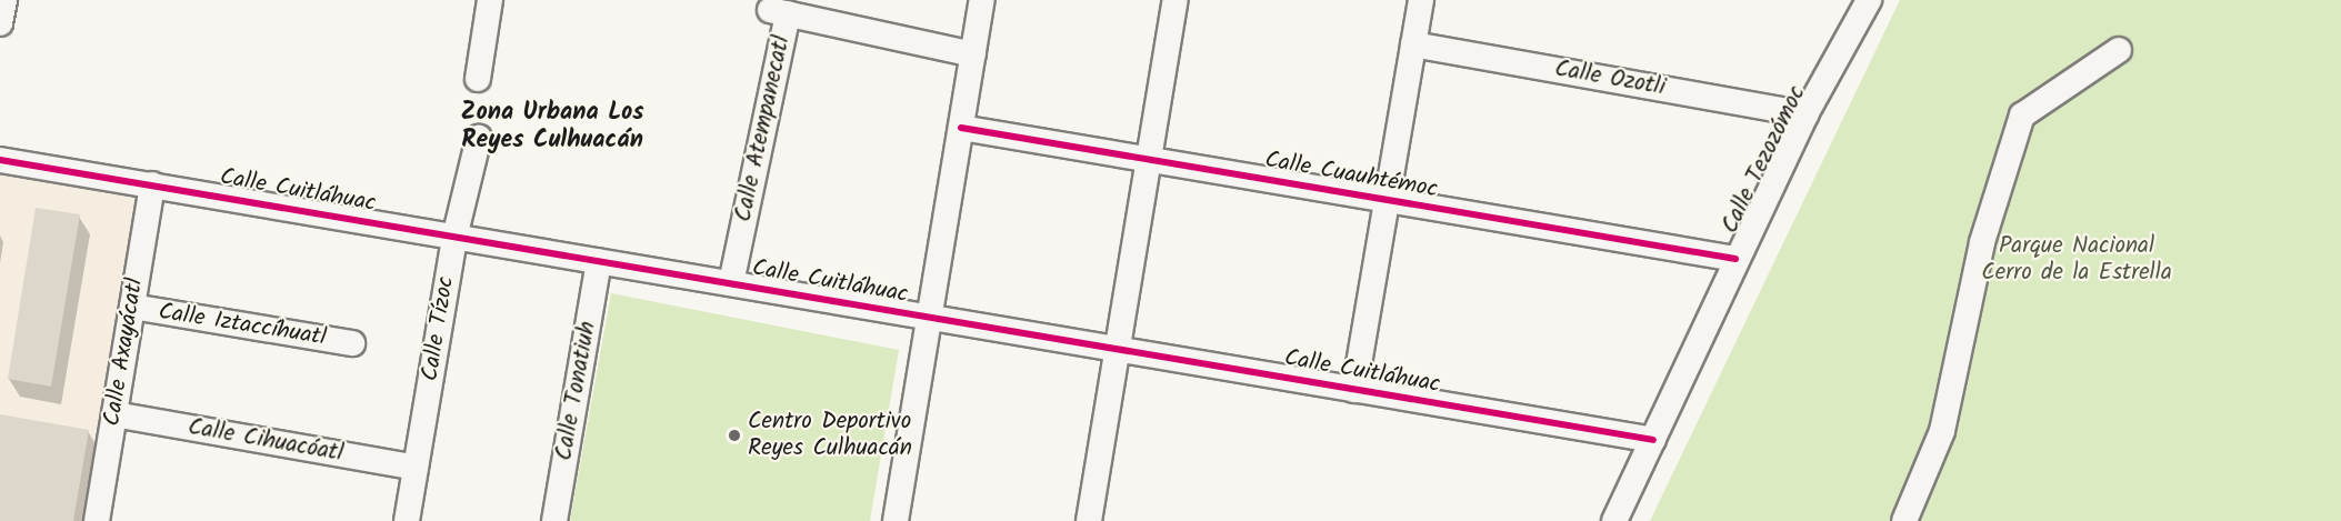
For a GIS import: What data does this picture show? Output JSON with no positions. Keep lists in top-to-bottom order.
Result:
{
  "streets": {
    "street": [
      "Calle Ozotli",
      "Calle Atempanecatl",
      "Calle Tezozómoc",
      "Calle Cuauhtémoc",
      "Calle Cuitláhuac",
      "Calle Iztaccíhuatl",
      "Calle Tízoc",
      "Calle Axayácatl",
      "Calle Tonatiuh",
      "Calle Cihuacóatl"
    ]
  },
  "crossings": [
    ["Calle Ozotli", "Calle Tezozómoc"],
    ["Calle Atempanecatl", "Calle Cuitláhuac"],
    ["Calle Tezozómoc", "Calle Cuauhtémoc"],
    ["Calle Tezozómoc", "Calle Cuitláhuac"],
    ["Calle Cuitláhuac", "Calle Tízoc"],
    ["Calle Cuitláhuac", "Calle Axayácatl"],
    ["Calle Cuitláhuac", "Calle Tonatiuh"],
    ["Calle Iztaccíhuatl", "Calle Axayácatl"],
    ["Calle Tízoc", "Calle Cihuacóatl"],
    ["Calle Axayácatl", "Calle Cihuacóatl"]
  ],
  "districts": ["Zona Urbana Los Reyes Culhuacán"],
  "parks": ["Parque Nacional Cerro de la Estrella"],
  "places": ["Centro Deportivo Reyes Culhuacán"]
}
